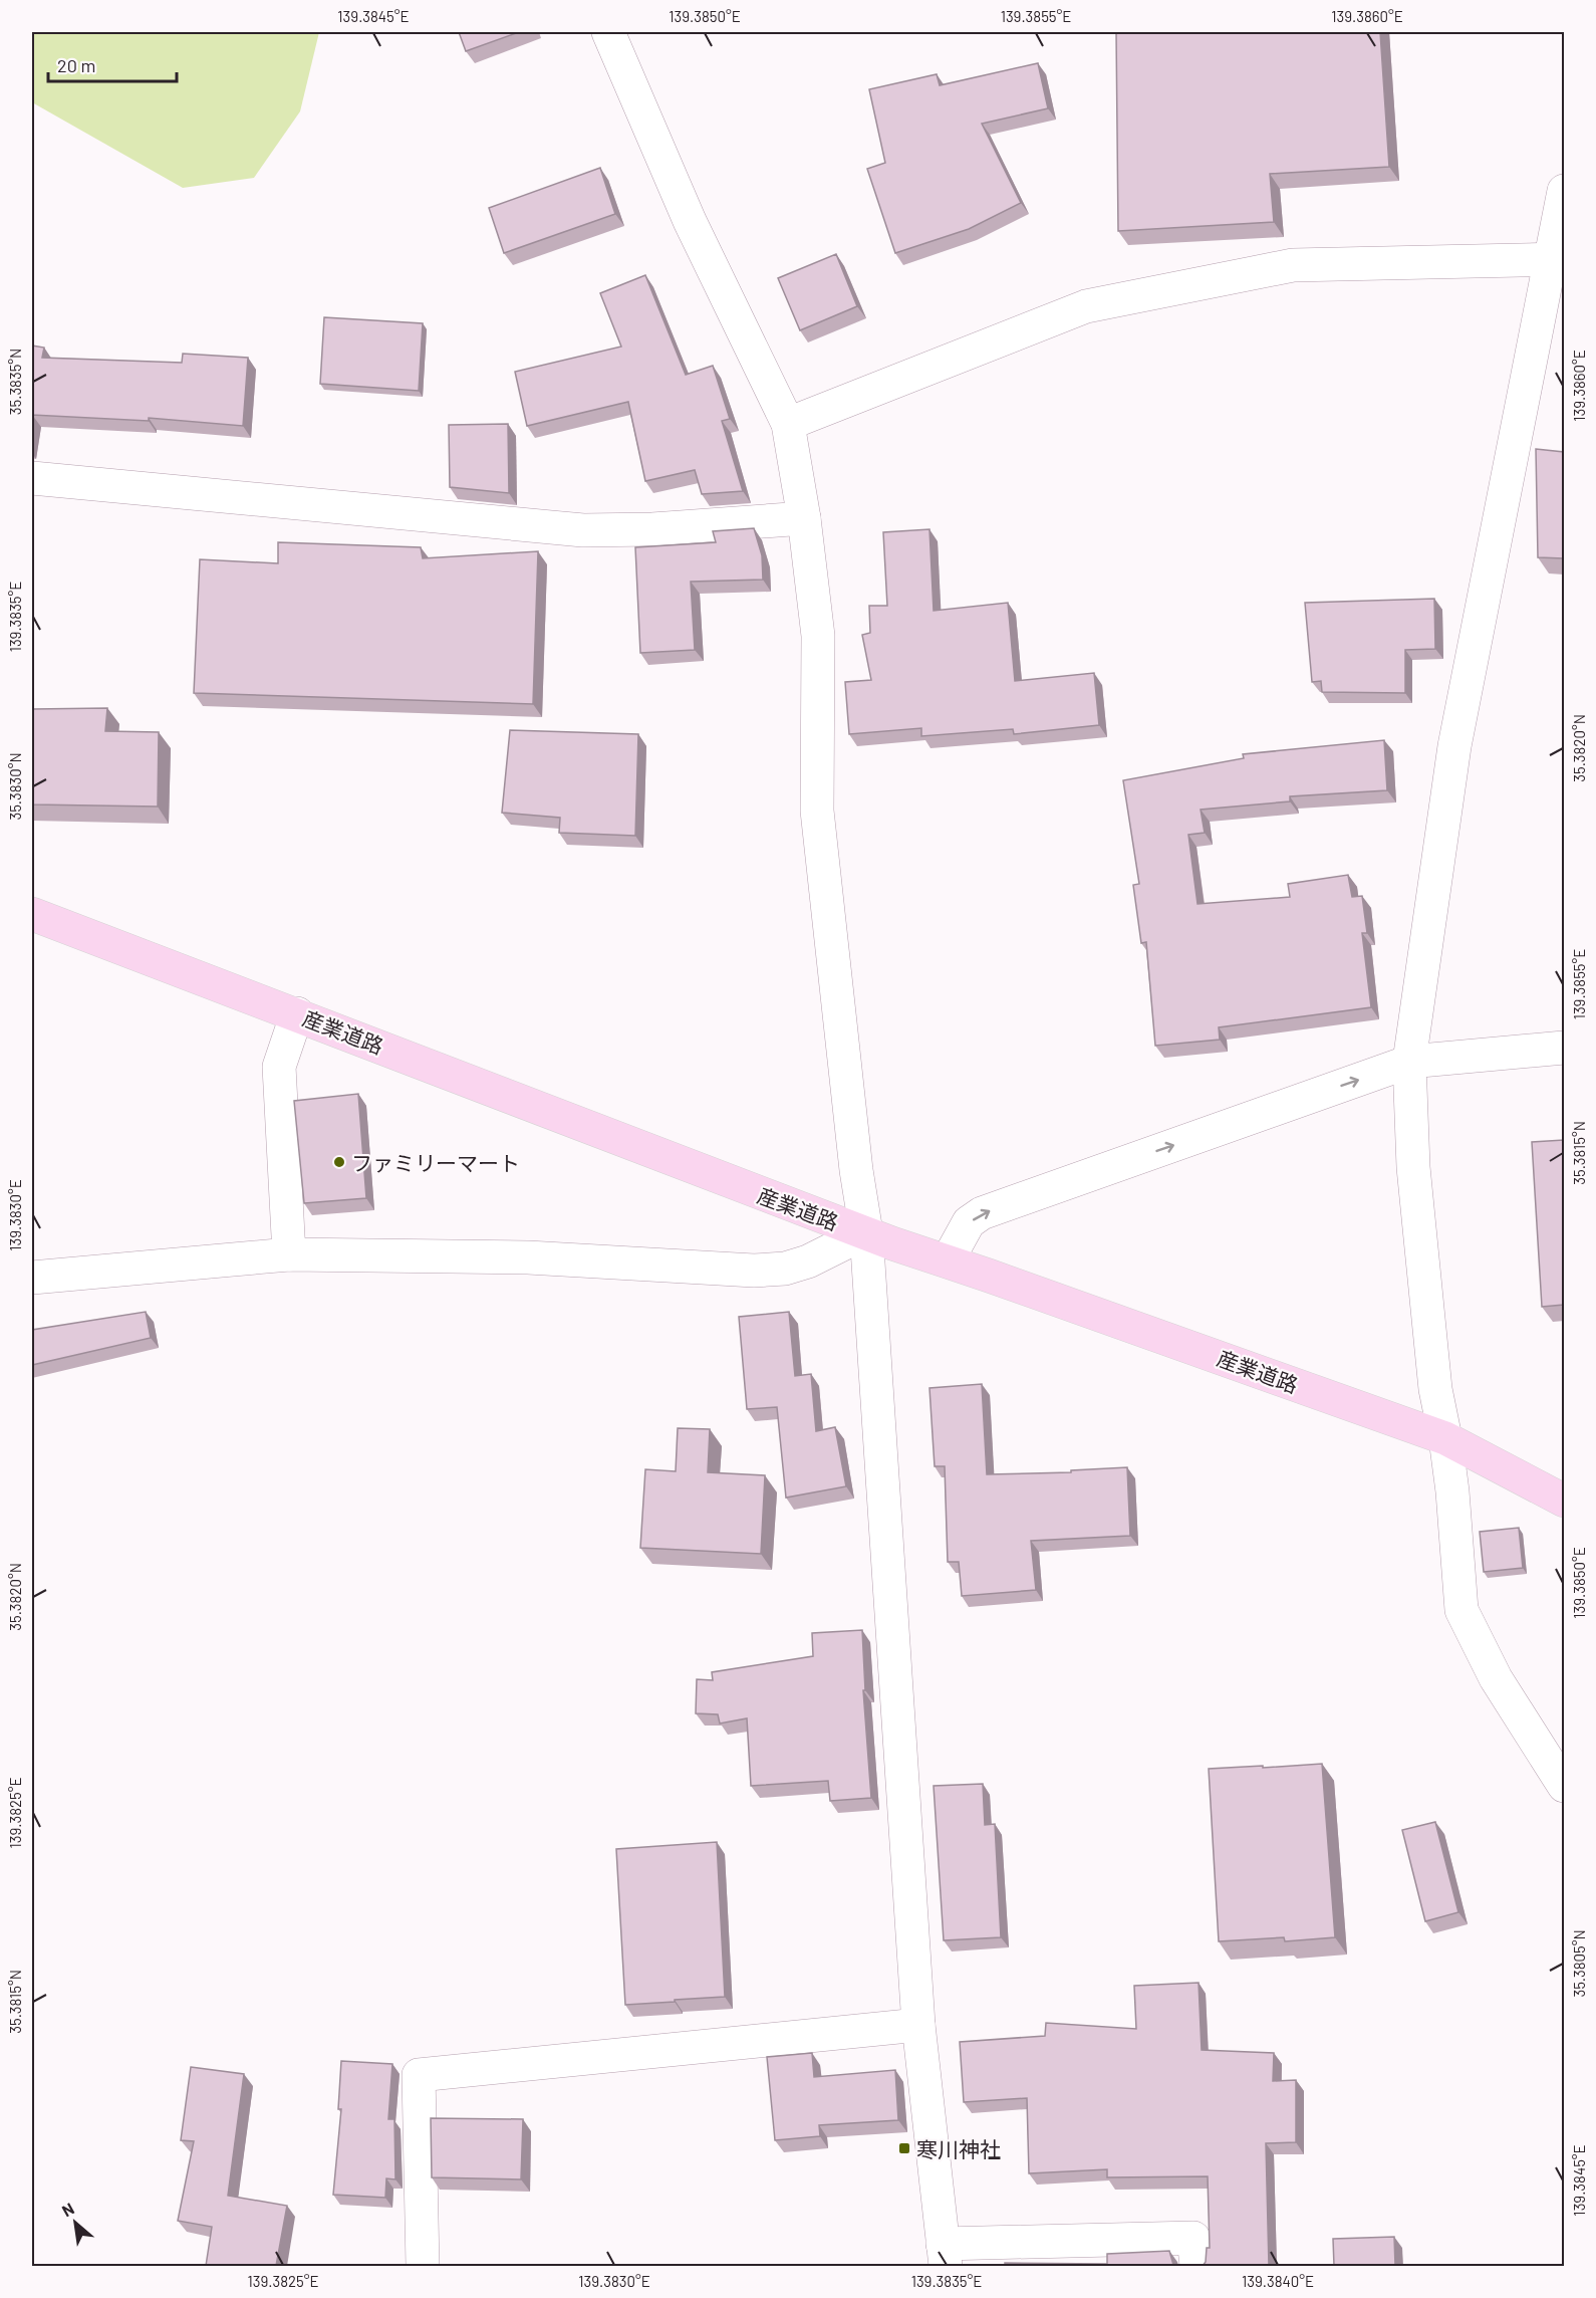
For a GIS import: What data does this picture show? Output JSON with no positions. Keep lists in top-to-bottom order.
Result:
{
  "streets": {
    "main road": ["産業道路"]
  },
  "places": {
    "other": ["ファミリーマート"],
    "transit": ["寒川神社"]
  },
  "scale_bar": "20 m",
  "north": "top left",
  "coordinates": [
    "139.3845°E",
    "139.3850°E",
    "139.3855°E",
    "139.3860°E",
    "35.3835°N",
    "139.3835°E",
    "35.3820°N",
    "35.3830°N",
    "35.3815°N",
    "139.3830°E",
    "139.3825°E",
    "35.3805°N",
    "139.3840°E"
  ]
}
